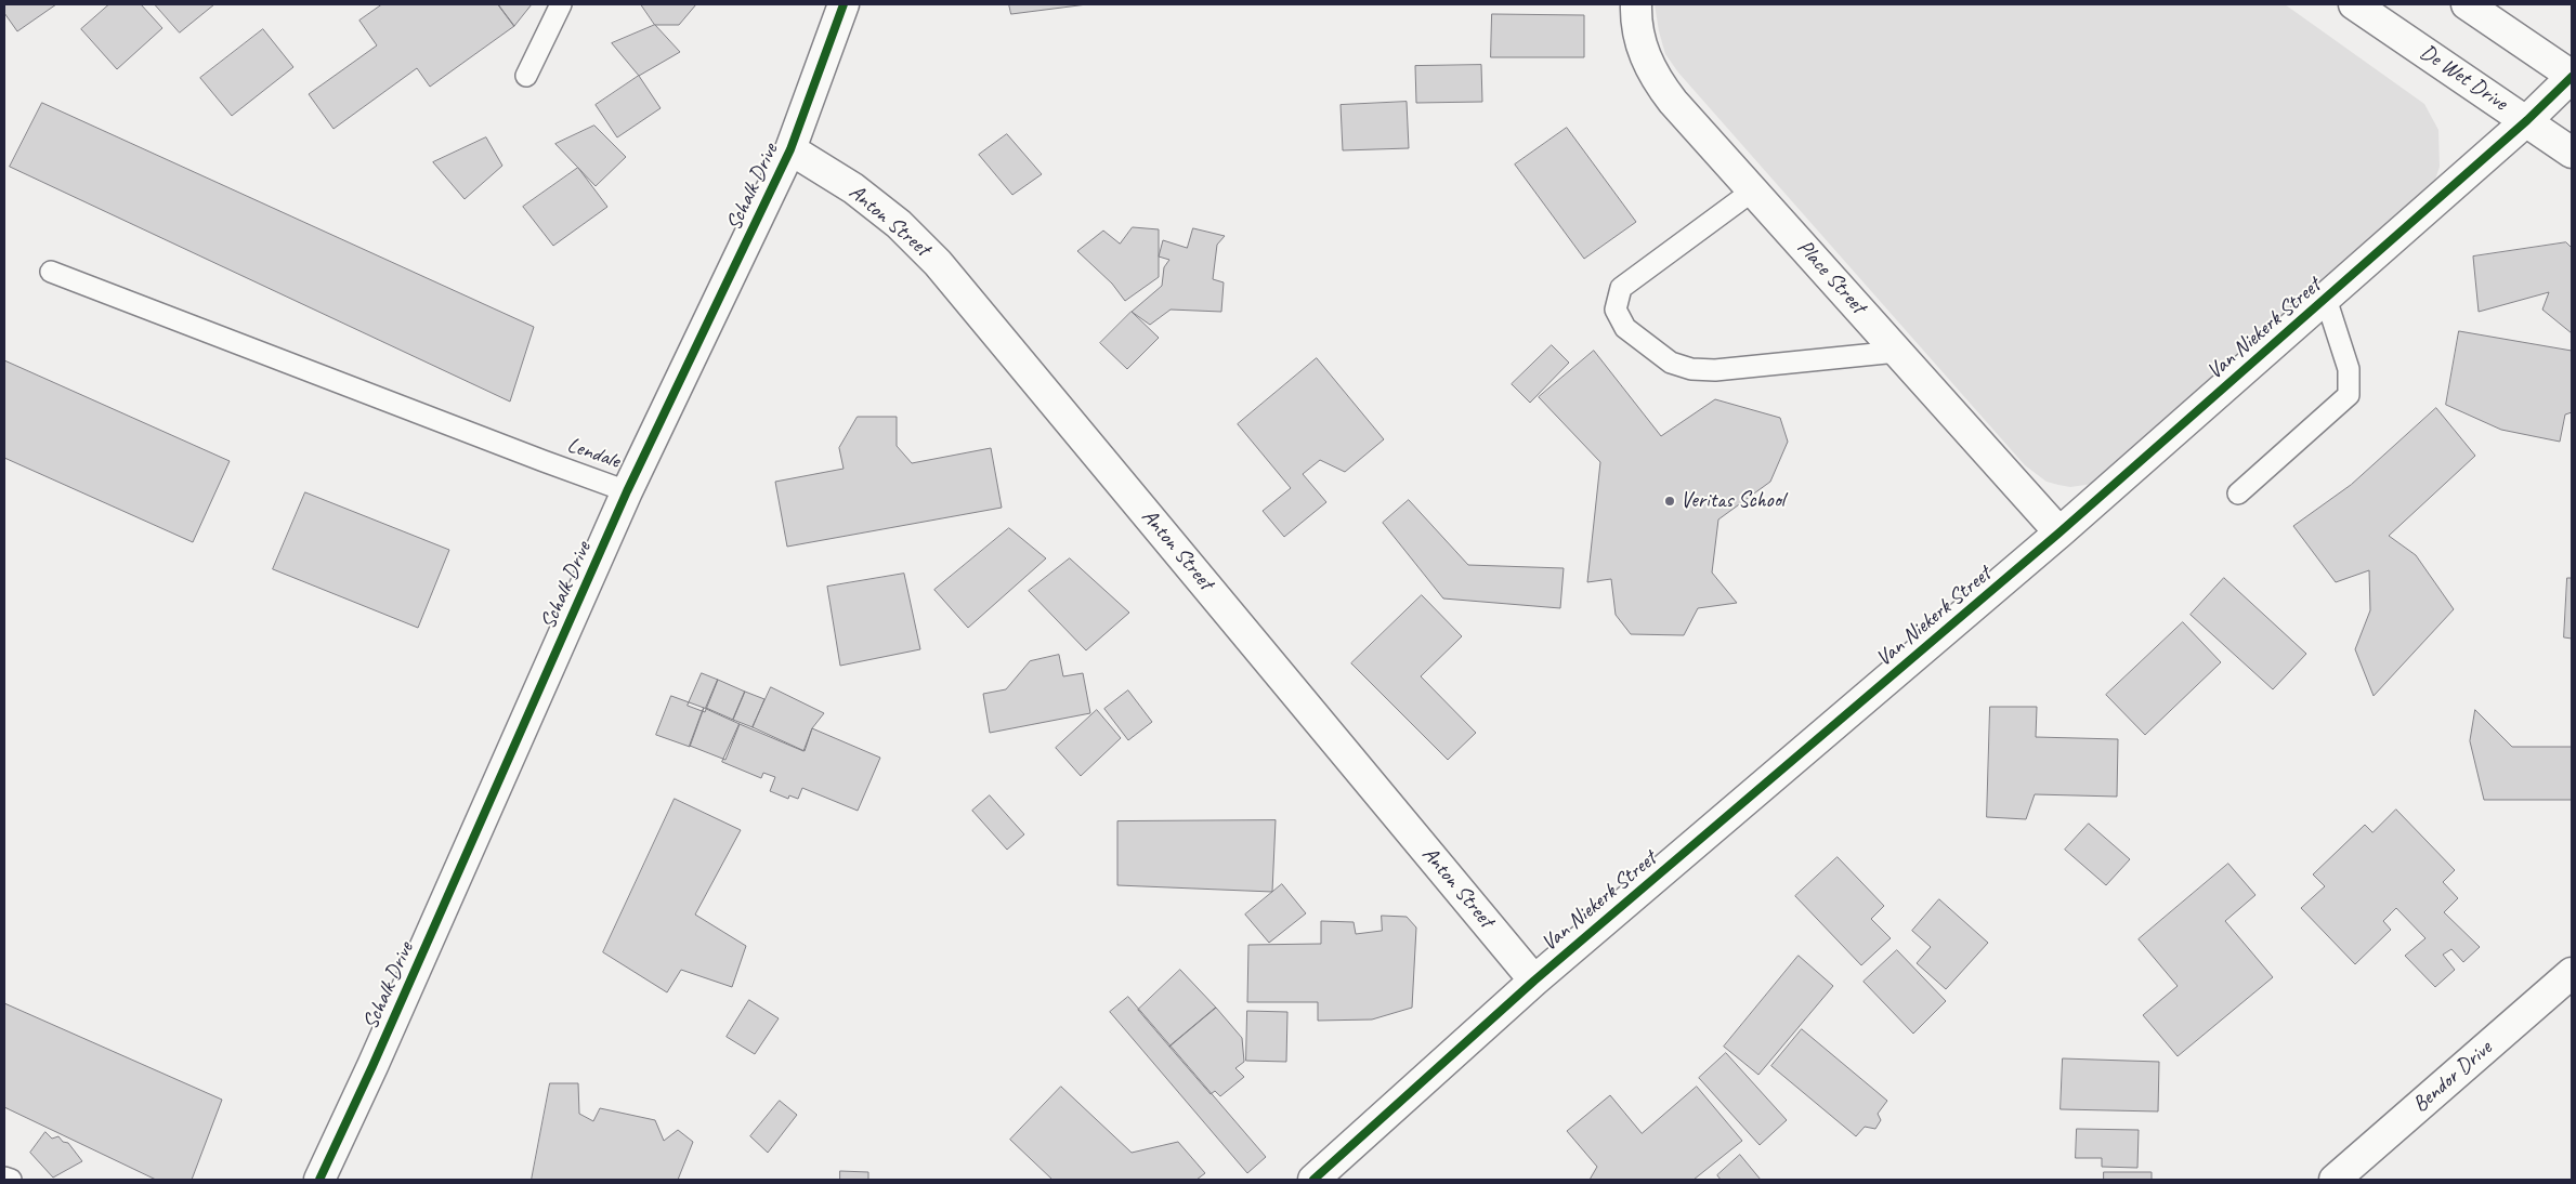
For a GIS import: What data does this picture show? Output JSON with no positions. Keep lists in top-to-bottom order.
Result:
{
  "streets": {
    "street": [
      "De Wet Drive",
      "Schalk Drive",
      "Anton Street",
      "Place Street",
      "Van Niekerk Street",
      "Bendor Drive"
    ],
    "lane": ["Lendale"]
  },
  "crossings": [
    ["De Wet Drive", "Van Niekerk Street"],
    ["Schalk Drive", "Anton Street"],
    ["Schalk Drive", "Lendale"],
    ["Anton Street", "Van Niekerk Street"],
    ["Place Street", "Van Niekerk Street"]
  ],
  "places": ["Veritas School"]
}
